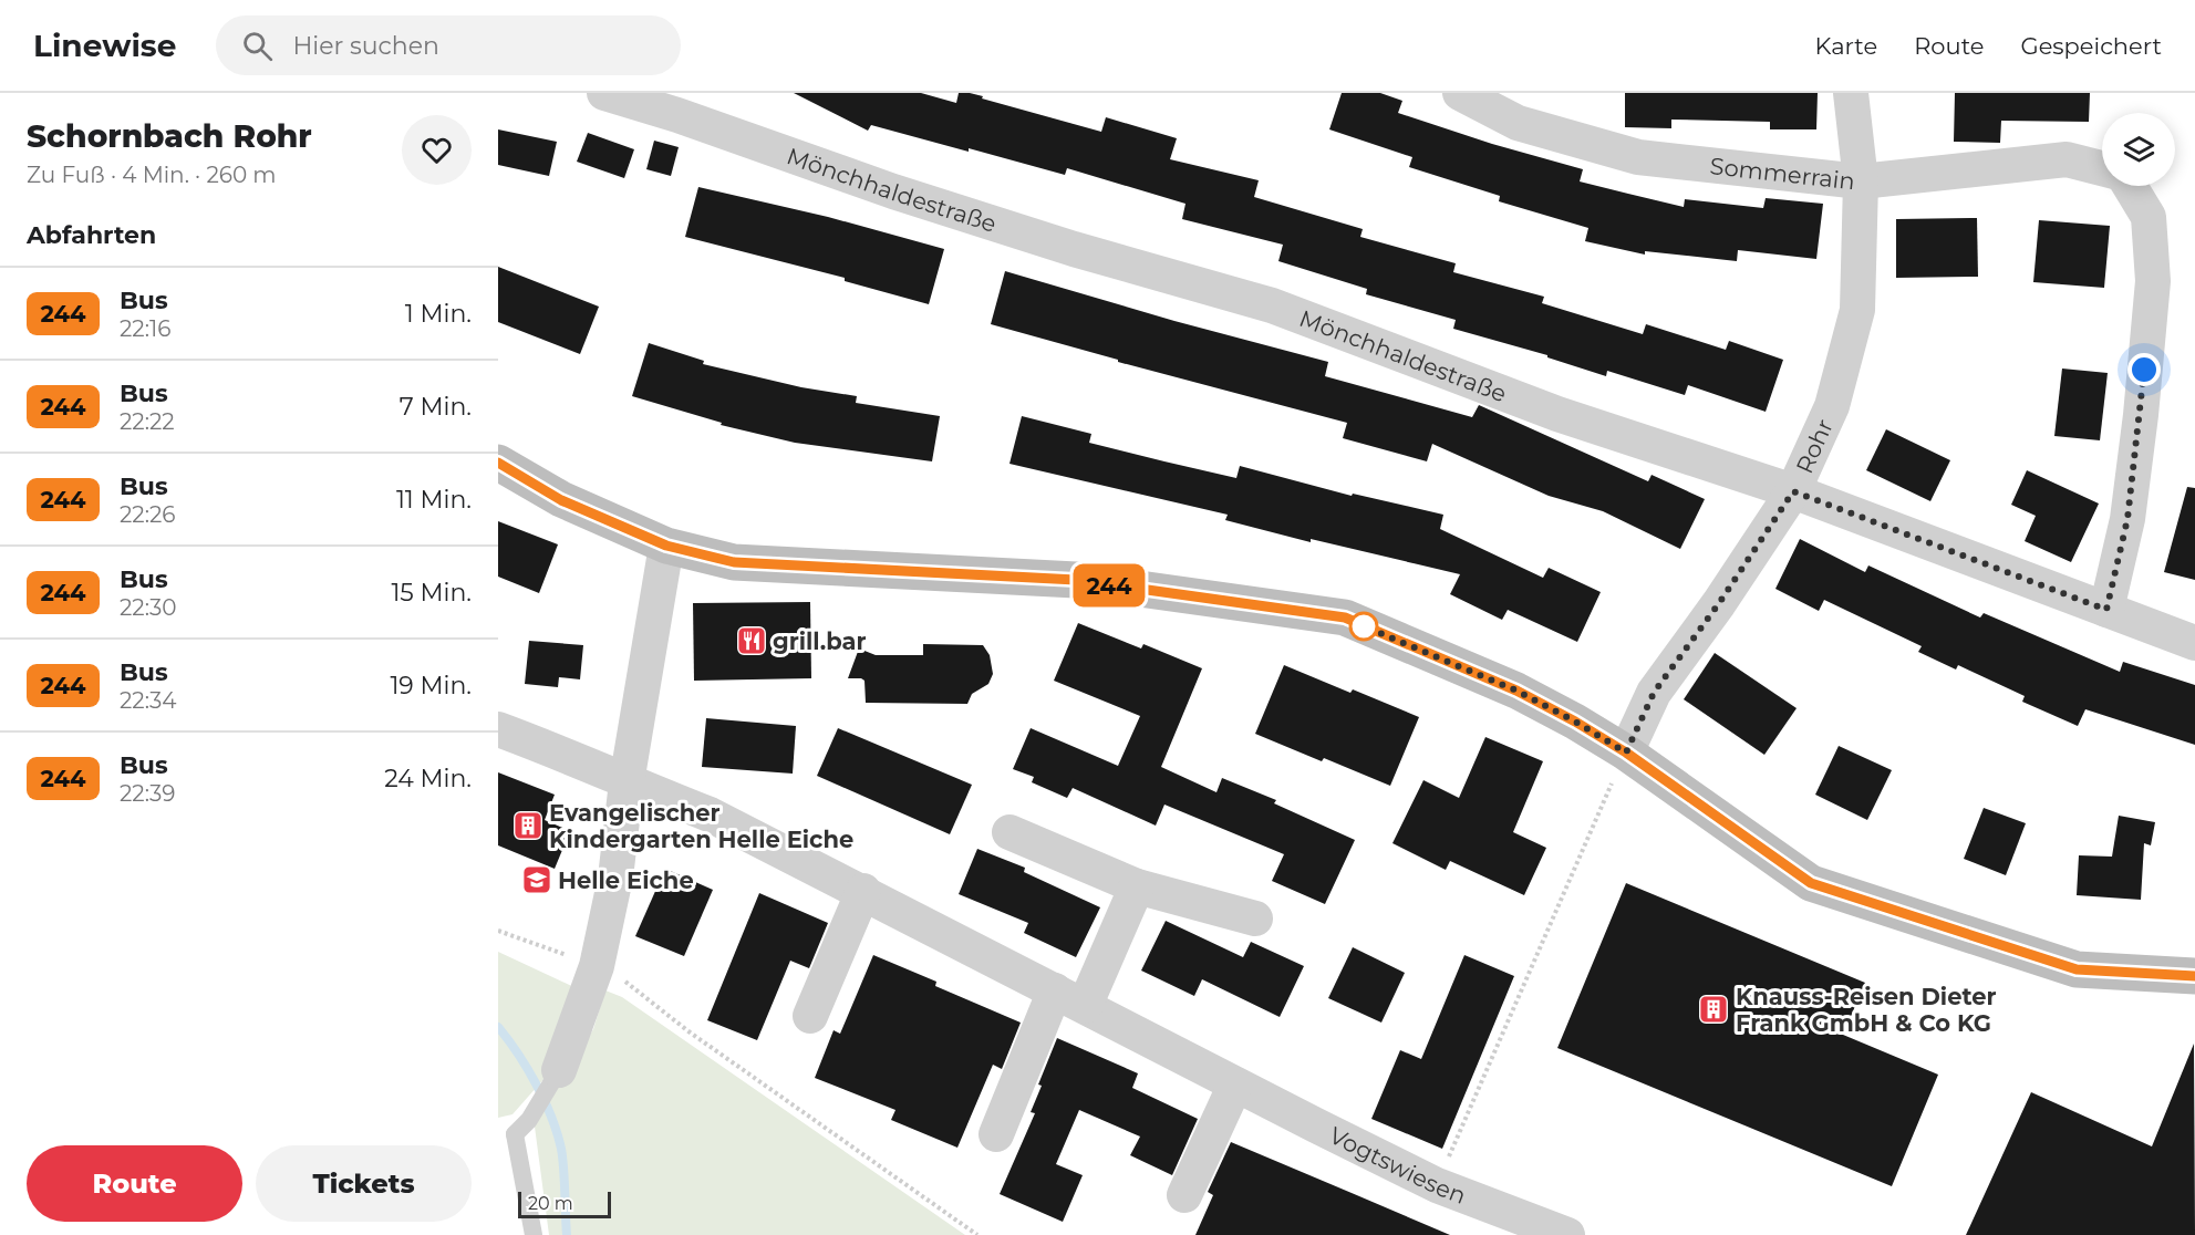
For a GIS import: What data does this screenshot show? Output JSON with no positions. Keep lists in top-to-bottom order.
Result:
{
  "streets": {
    "street": [
      "Sommerrain",
      "Mönchhaldestraße",
      "Rohr",
      "Vogtswiesen"
    ]
  },
  "crossings": [
    ["Sommerrain", "Rohr"],
    ["Mönchhaldestraße", "Rohr"]
  ],
  "places": {
    "restaurant": ["grill.bar"],
    "building": ["Evangelischer Kindergarten Helle Eiche", "Knauss-Reisen Dieter Frank GmbH & Co KG"],
    "school or university": ["Helle Eiche"]
  },
  "lines": ["bus line 244"],
  "scale_bar": "20 m",
  "page": {
    "header": "Linewise",
    "search": "Hier suchen",
    "nav": ["Karte", "Route", "Gespeichert"],
    "heading": [
      ["Schornbach Rohr", "Zu Fuß · 4 Min. · 260 m"],
      "Abfahrten"
    ],
    "on_map": "244",
    "list": [
      {
        "mark": "244",
        "name": "Bus",
        "note": "22:16",
        "value": "1 Min."
      },
      {
        "mark": "244",
        "name": "Bus",
        "note": "22:22",
        "value": "7 Min."
      },
      {
        "mark": "244",
        "name": "Bus",
        "note": "22:26",
        "value": "11 Min."
      },
      {
        "mark": "244",
        "name": "Bus",
        "note": "22:30",
        "value": "15 Min."
      },
      {
        "mark": "244",
        "name": "Bus",
        "note": "22:34",
        "value": "19 Min."
      },
      {
        "mark": "244",
        "name": "Bus",
        "note": "22:39",
        "value": "24 Min."
      }
    ],
    "buttons": ["Route", "Tickets"],
    "scale": "20 m"
  }
}
